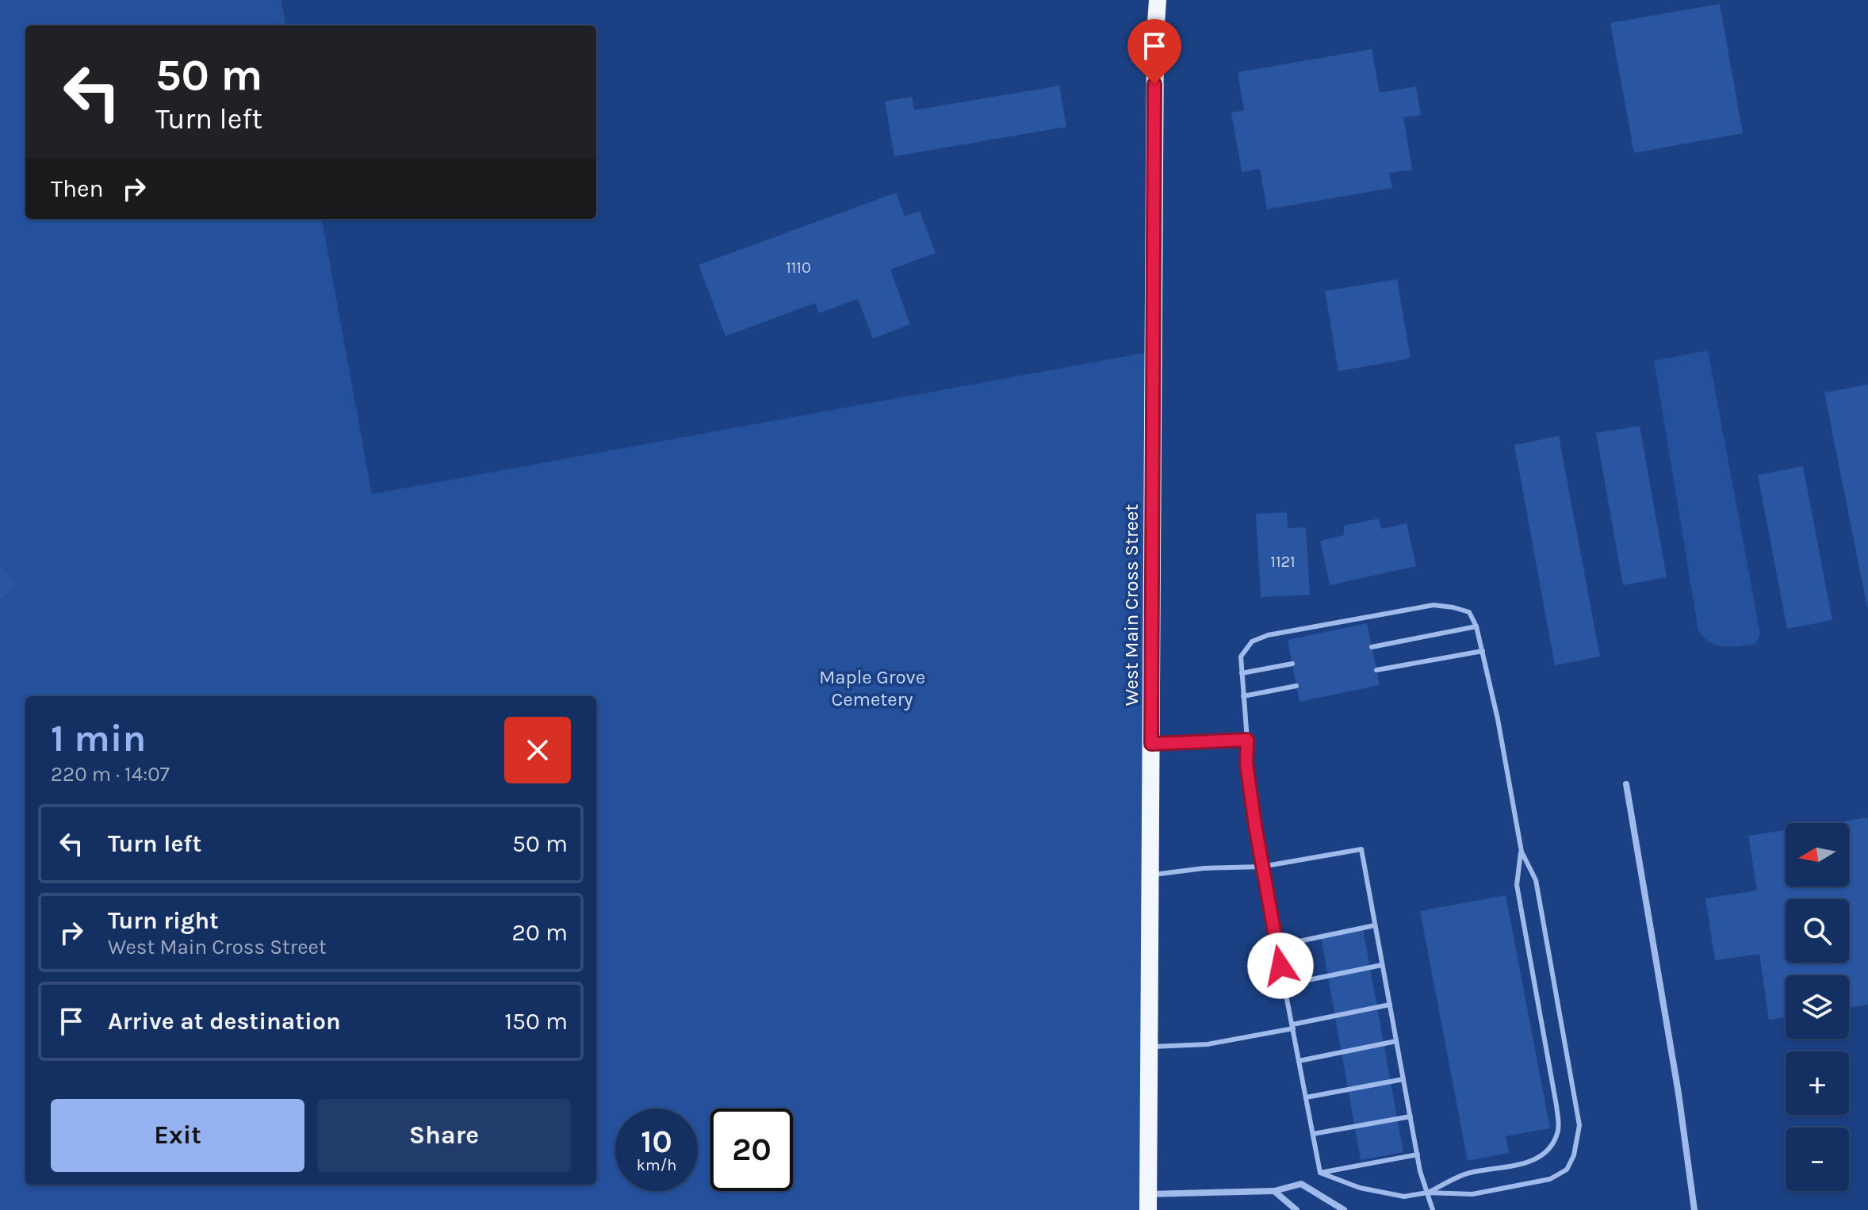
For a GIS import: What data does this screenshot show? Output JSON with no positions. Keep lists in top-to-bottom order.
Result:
{
  "streets": {
    "highway": ["West Main Cross Street"]
  },
  "parks": ["Maple Grove Cemetery"],
  "house_numbers": ["1110", "1121"],
  "north": "left",
  "page": {
    "turn": ["50 m", "Turn left"],
    "then": "Then",
    "heading": ["1 min", "220 m · 14:07"],
    "list": [
      {
        "name": "Turn left",
        "value": "50 m"
      },
      {
        "name": "Turn right",
        "note": "West Main Cross Street",
        "value": "20 m"
      },
      {
        "name": "Arrive at destination",
        "value": "150 m"
      }
    ],
    "map_buttons": ["+", "−"],
    "buttons": ["Exit", "Share"],
    "speed": "10 km/h",
    "limit": "20"
  }
}
